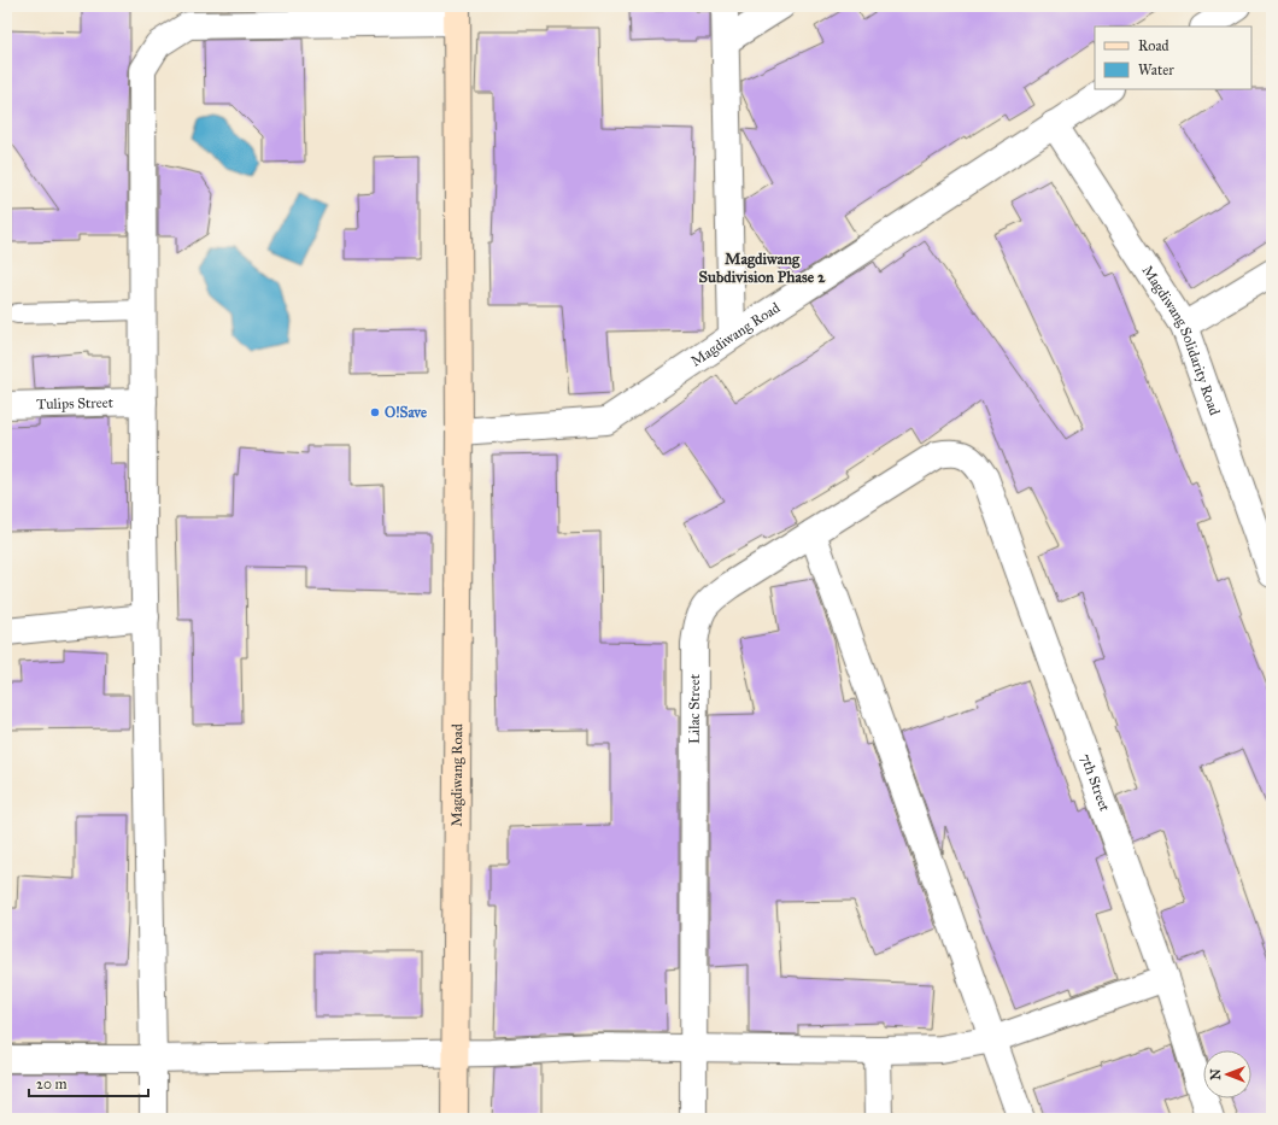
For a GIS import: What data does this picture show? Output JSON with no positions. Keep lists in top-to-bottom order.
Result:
{
  "streets": {
    "main road": ["Magdiwang Road"],
    "street": [
      "Magdiwang Solidarity Road",
      "Tulips Street",
      "Lilac Street",
      "7th Street"
    ]
  },
  "crossings": [
    ["Magdiwang Road", "Magdiwang Solidarity Road"],
    ["Lilac Street", "7th Street"]
  ],
  "districts": ["Magdiwang Subdivision Phase 2"],
  "places": ["O!Save"],
  "legend": ["Road", "Water"],
  "scale_bar": "20 m",
  "north": "left"
}
